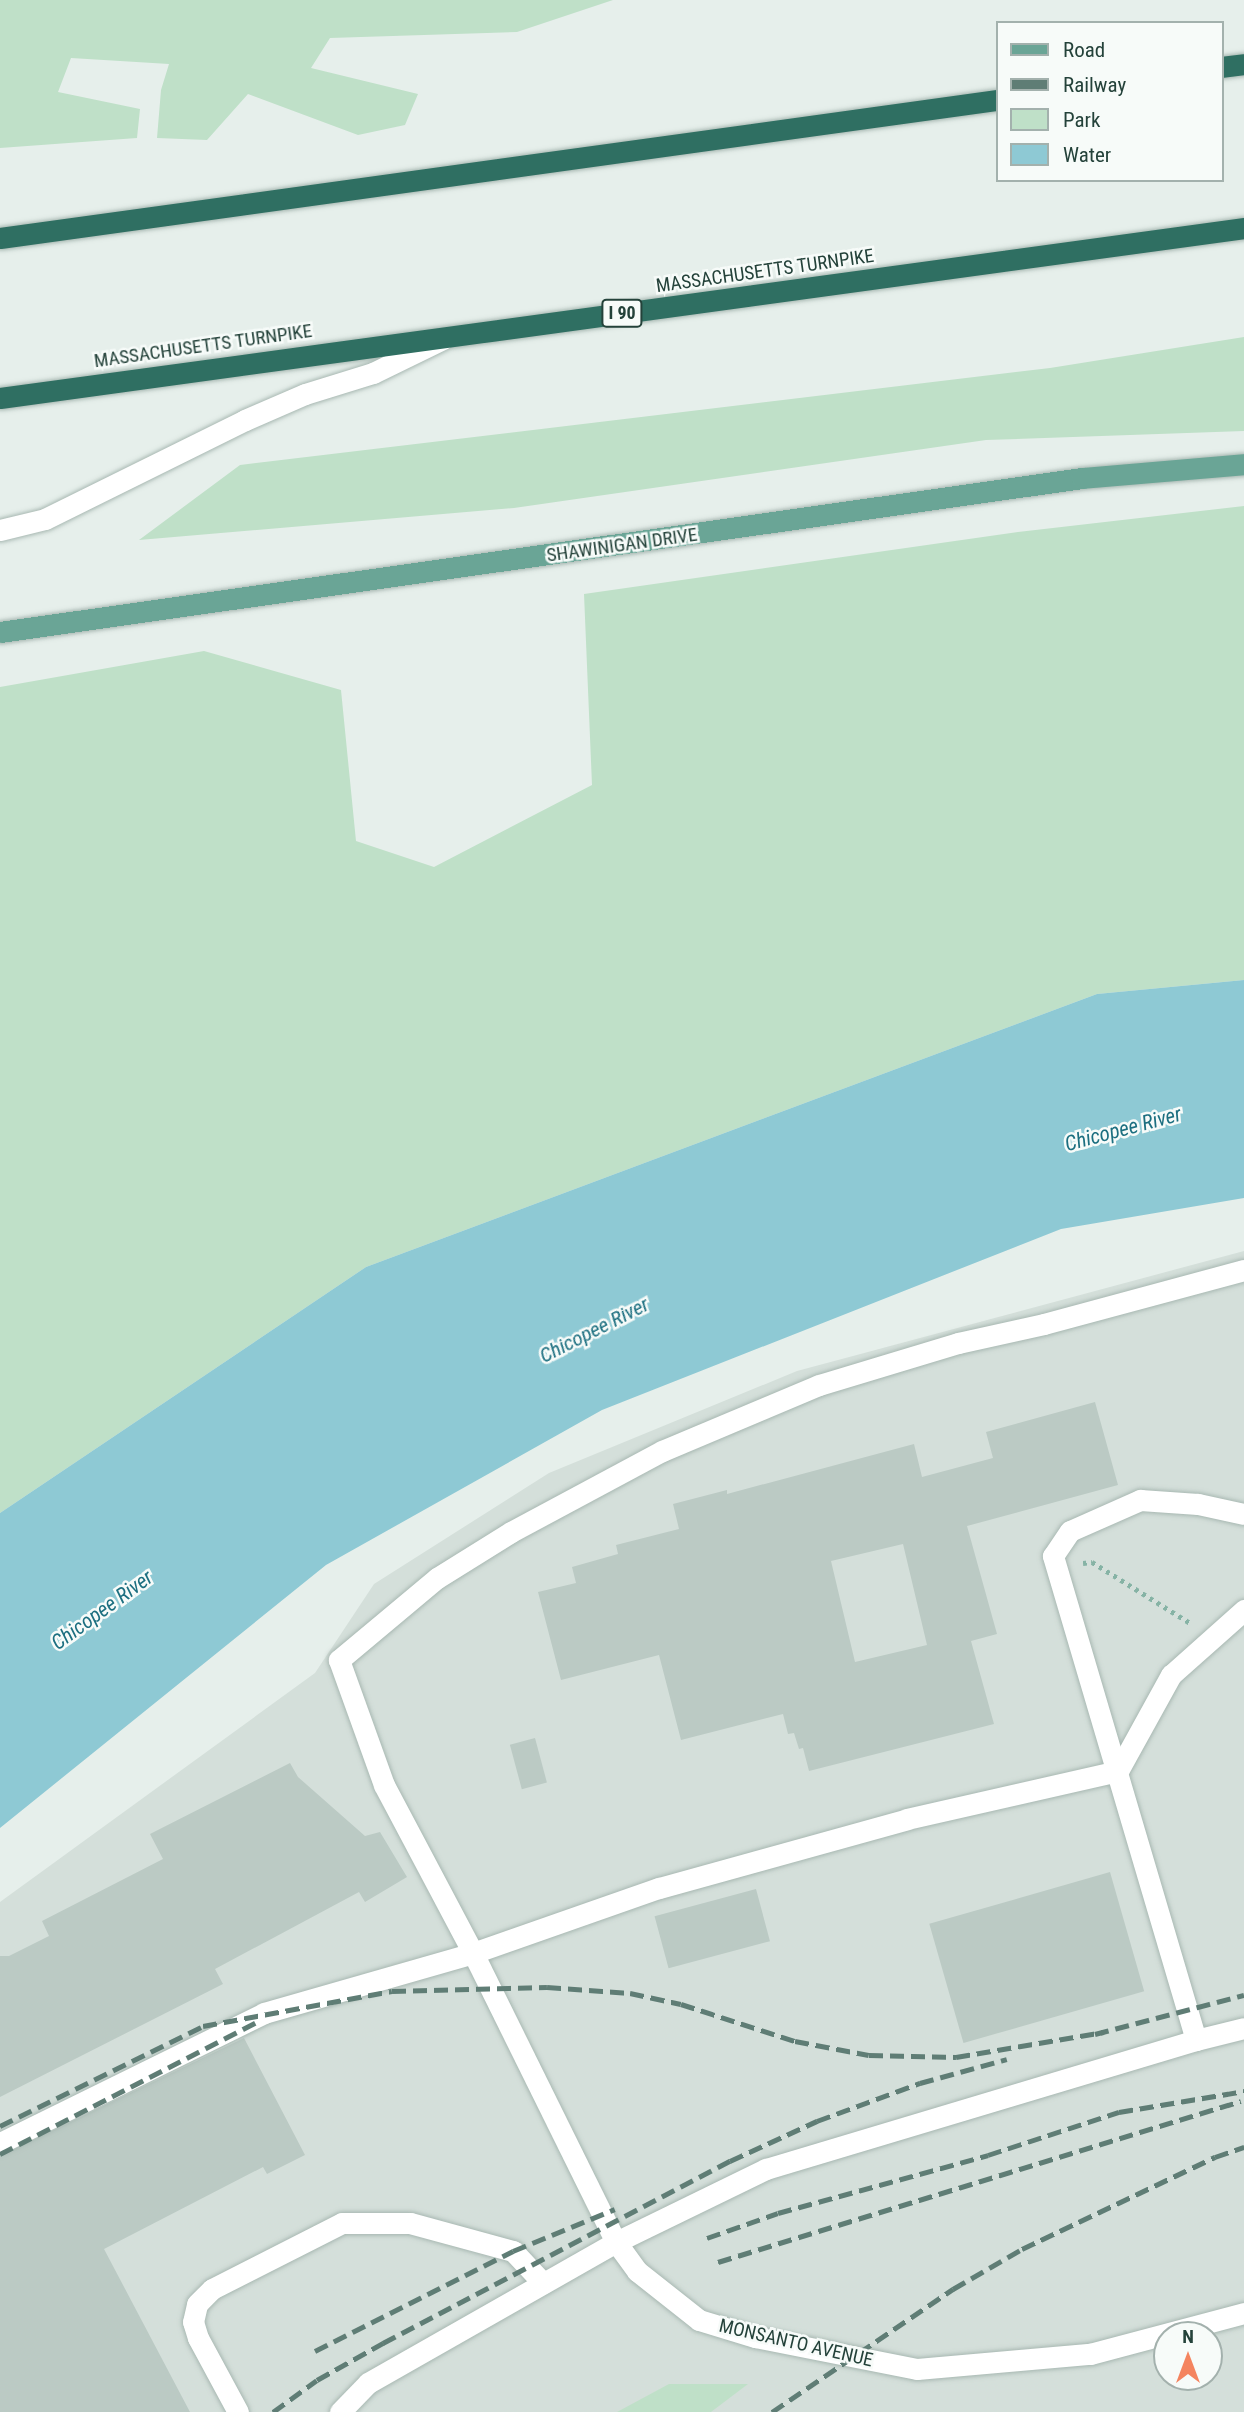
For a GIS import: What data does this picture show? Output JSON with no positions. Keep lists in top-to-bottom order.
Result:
{
  "streets": {
    "highway": ["MASSACHUSETTS TURNPIKE", "I 90"],
    "main road": ["SHAWINIGAN DRIVE"],
    "street": ["MONSANTO AVENUE"]
  },
  "water": ["Chicopee River"],
  "legend": [
    "Road",
    "Railway",
    "Park",
    "Water"
  ],
  "north": "top"
}
